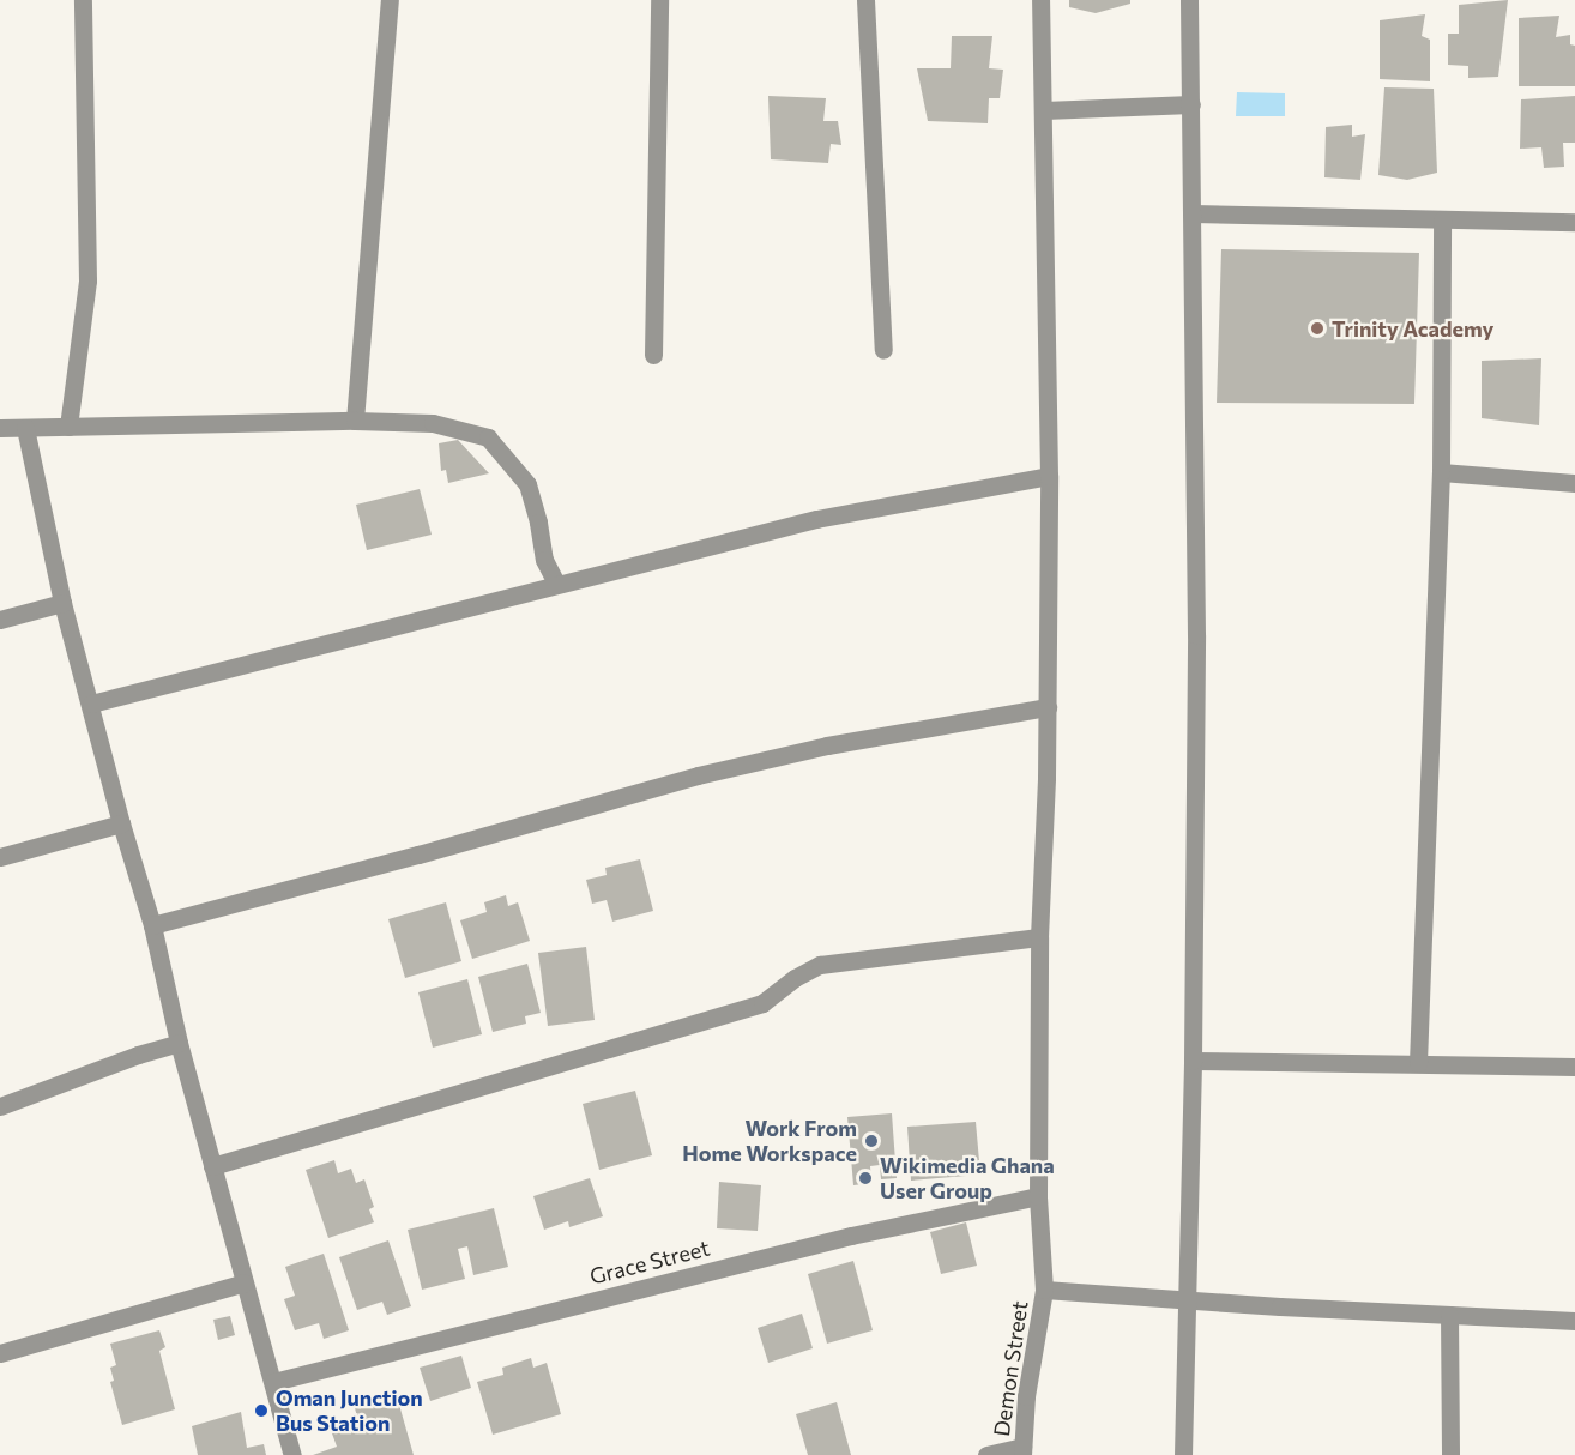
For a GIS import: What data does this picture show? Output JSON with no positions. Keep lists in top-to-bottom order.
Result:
{
  "streets": {
    "street": ["Grace Street", "Demon Street"]
  },
  "crossings": [
    ["Grace Street", "Demon Street"]
  ],
  "places": [
    "Trinity Academy",
    "Work From Home Workspace",
    "Wikimedia Ghana User Group",
    "Oman Junction Bus Station"
  ]
}
